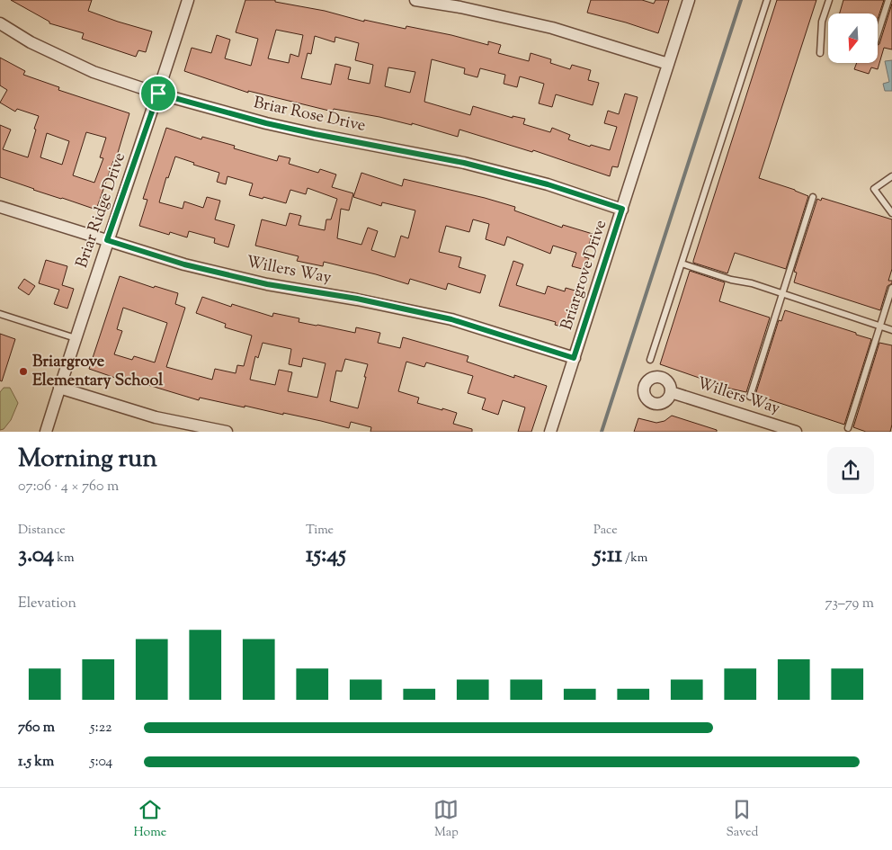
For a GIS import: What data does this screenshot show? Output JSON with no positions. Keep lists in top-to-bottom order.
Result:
{
  "streets": {
    "street": [
      "Briar Rose Drive",
      "Briar Ridge Drive",
      "Willers Way",
      "Briargrove Drive"
    ]
  },
  "crossings": [
    ["Briar Rose Drive", "Briar Ridge Drive"],
    ["Briar Rose Drive", "Briargrove Drive"],
    ["Briar Ridge Drive", "Willers Way"],
    ["Willers Way", "Briargrove Drive"]
  ],
  "places": ["Briargrove Elementary School"],
  "north": "bottom",
  "page": {
    "heading": ["Morning run", "07:06 · 4 × 760 m"],
    "stats": [
      ["Distance", "3.04 km"],
      ["Time", "15:45"],
      ["Pace", "5:11 /km"]
    ],
    "chart": ["Elevation", "73–79 m"],
    "list": [
      {
        "name": "760 m",
        "note": "5:22"
      },
      {
        "name": "1.5 km",
        "note": "5:04"
      }
    ],
    "tabs": ["Home", "Map", "Saved"]
  }
}
